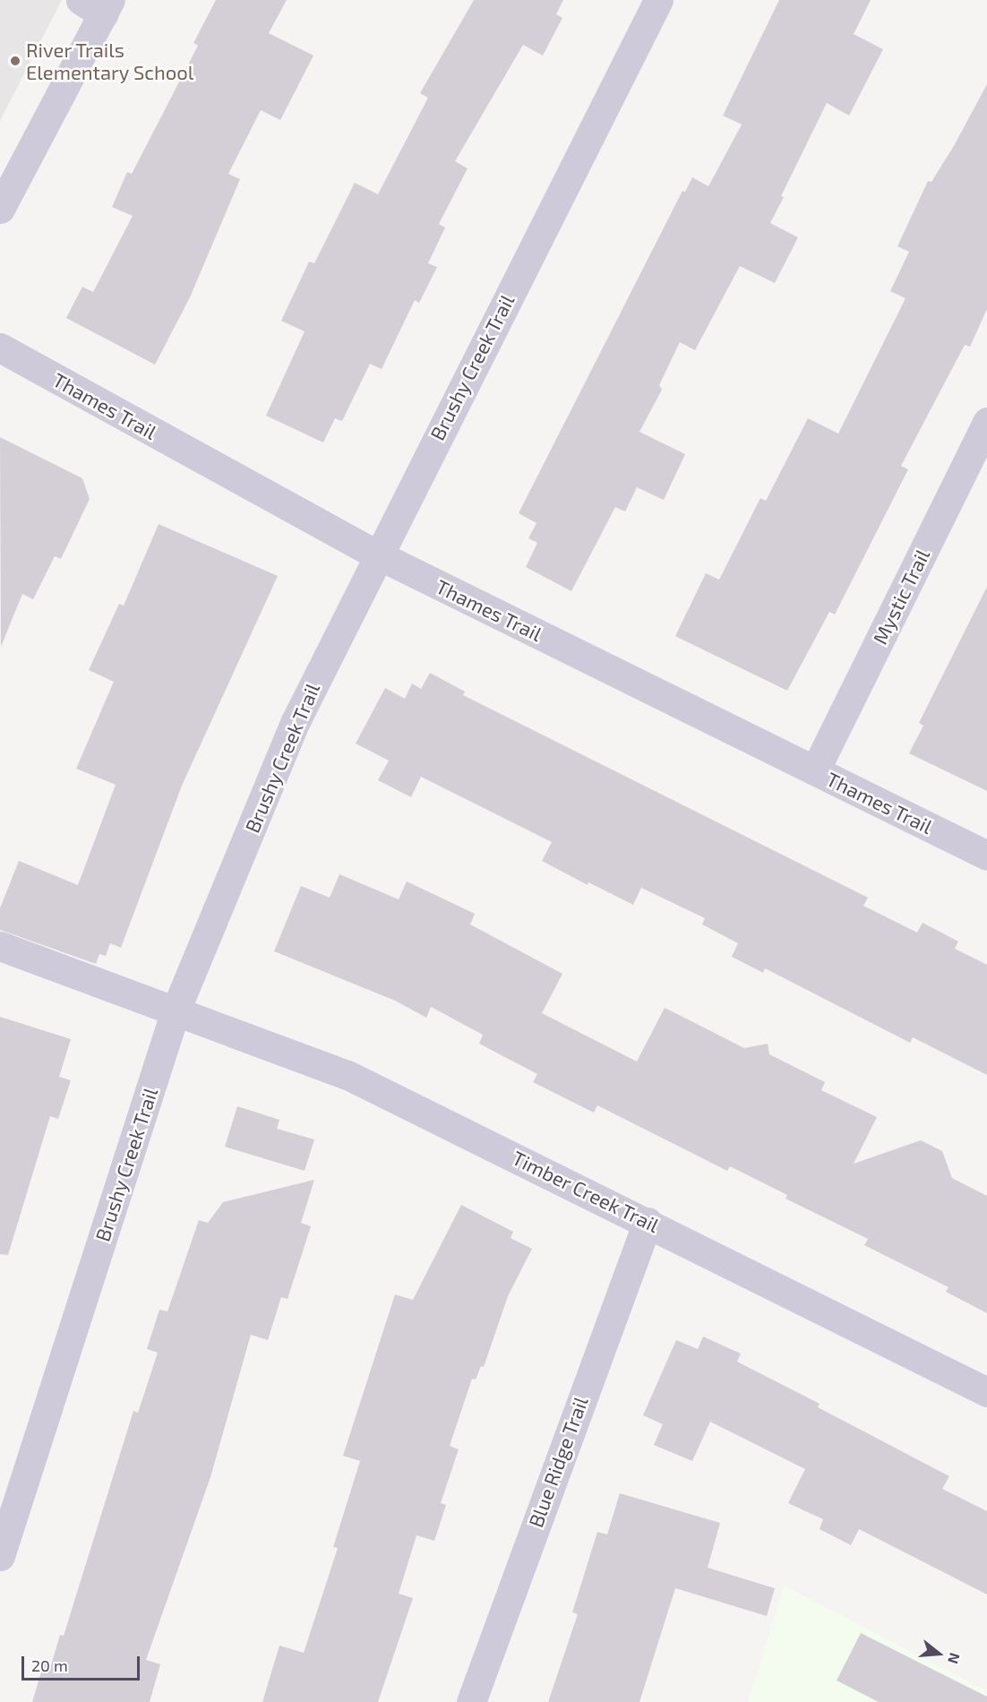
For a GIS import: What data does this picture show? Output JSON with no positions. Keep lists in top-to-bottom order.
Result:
{
  "streets": {
    "street": [
      "Brushy Creek Trail",
      "Thames Trail",
      "Mystic Trail",
      "Timber Creek Trail",
      "Blue Ridge Trail"
    ]
  },
  "crossings": [
    ["Brushy Creek Trail", "Thames Trail"],
    ["Brushy Creek Trail", "Timber Creek Trail"],
    ["Thames Trail", "Mystic Trail"],
    ["Timber Creek Trail", "Blue Ridge Trail"]
  ],
  "places": ["River Trails Elementary School"],
  "scale_bar": "20 m",
  "north": "right"
}
